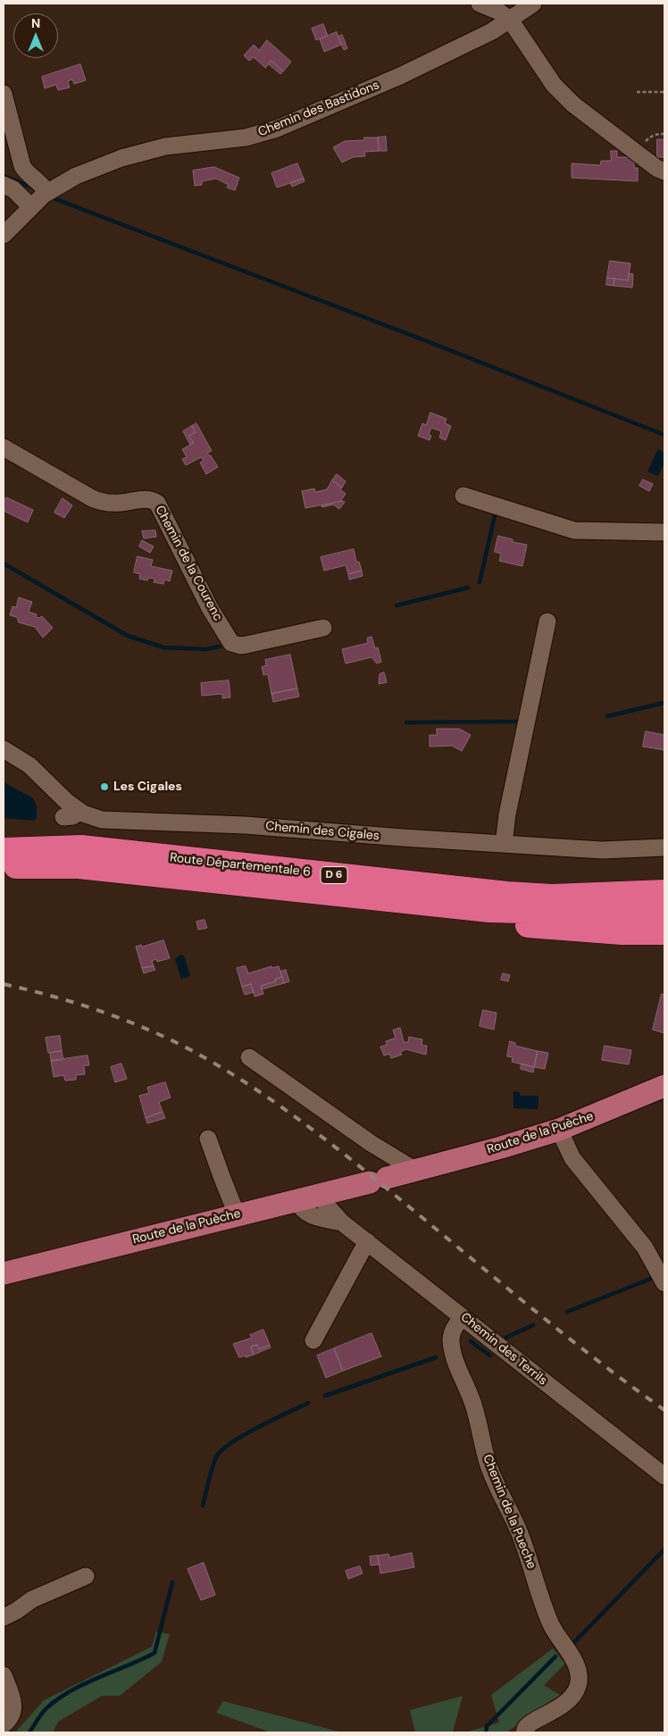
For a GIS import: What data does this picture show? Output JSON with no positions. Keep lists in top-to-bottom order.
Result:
{
  "streets": {
    "highway": ["Route Départementale 6", "D 6"],
    "main road": ["Route de la Puèche"],
    "street": [
      "Chemin des Bastidons",
      "Chemin de la Courenc",
      "Chemin des Cigales",
      "Chemin des Terrils",
      "Chemin de la Pueche"
    ]
  },
  "crossings": [
    ["Route de la Puèche", "Chemin des Terrils"],
    ["Chemin des Terrils", "Chemin de la Pueche"]
  ],
  "places": ["Les Cigales"],
  "north": "top"
}
